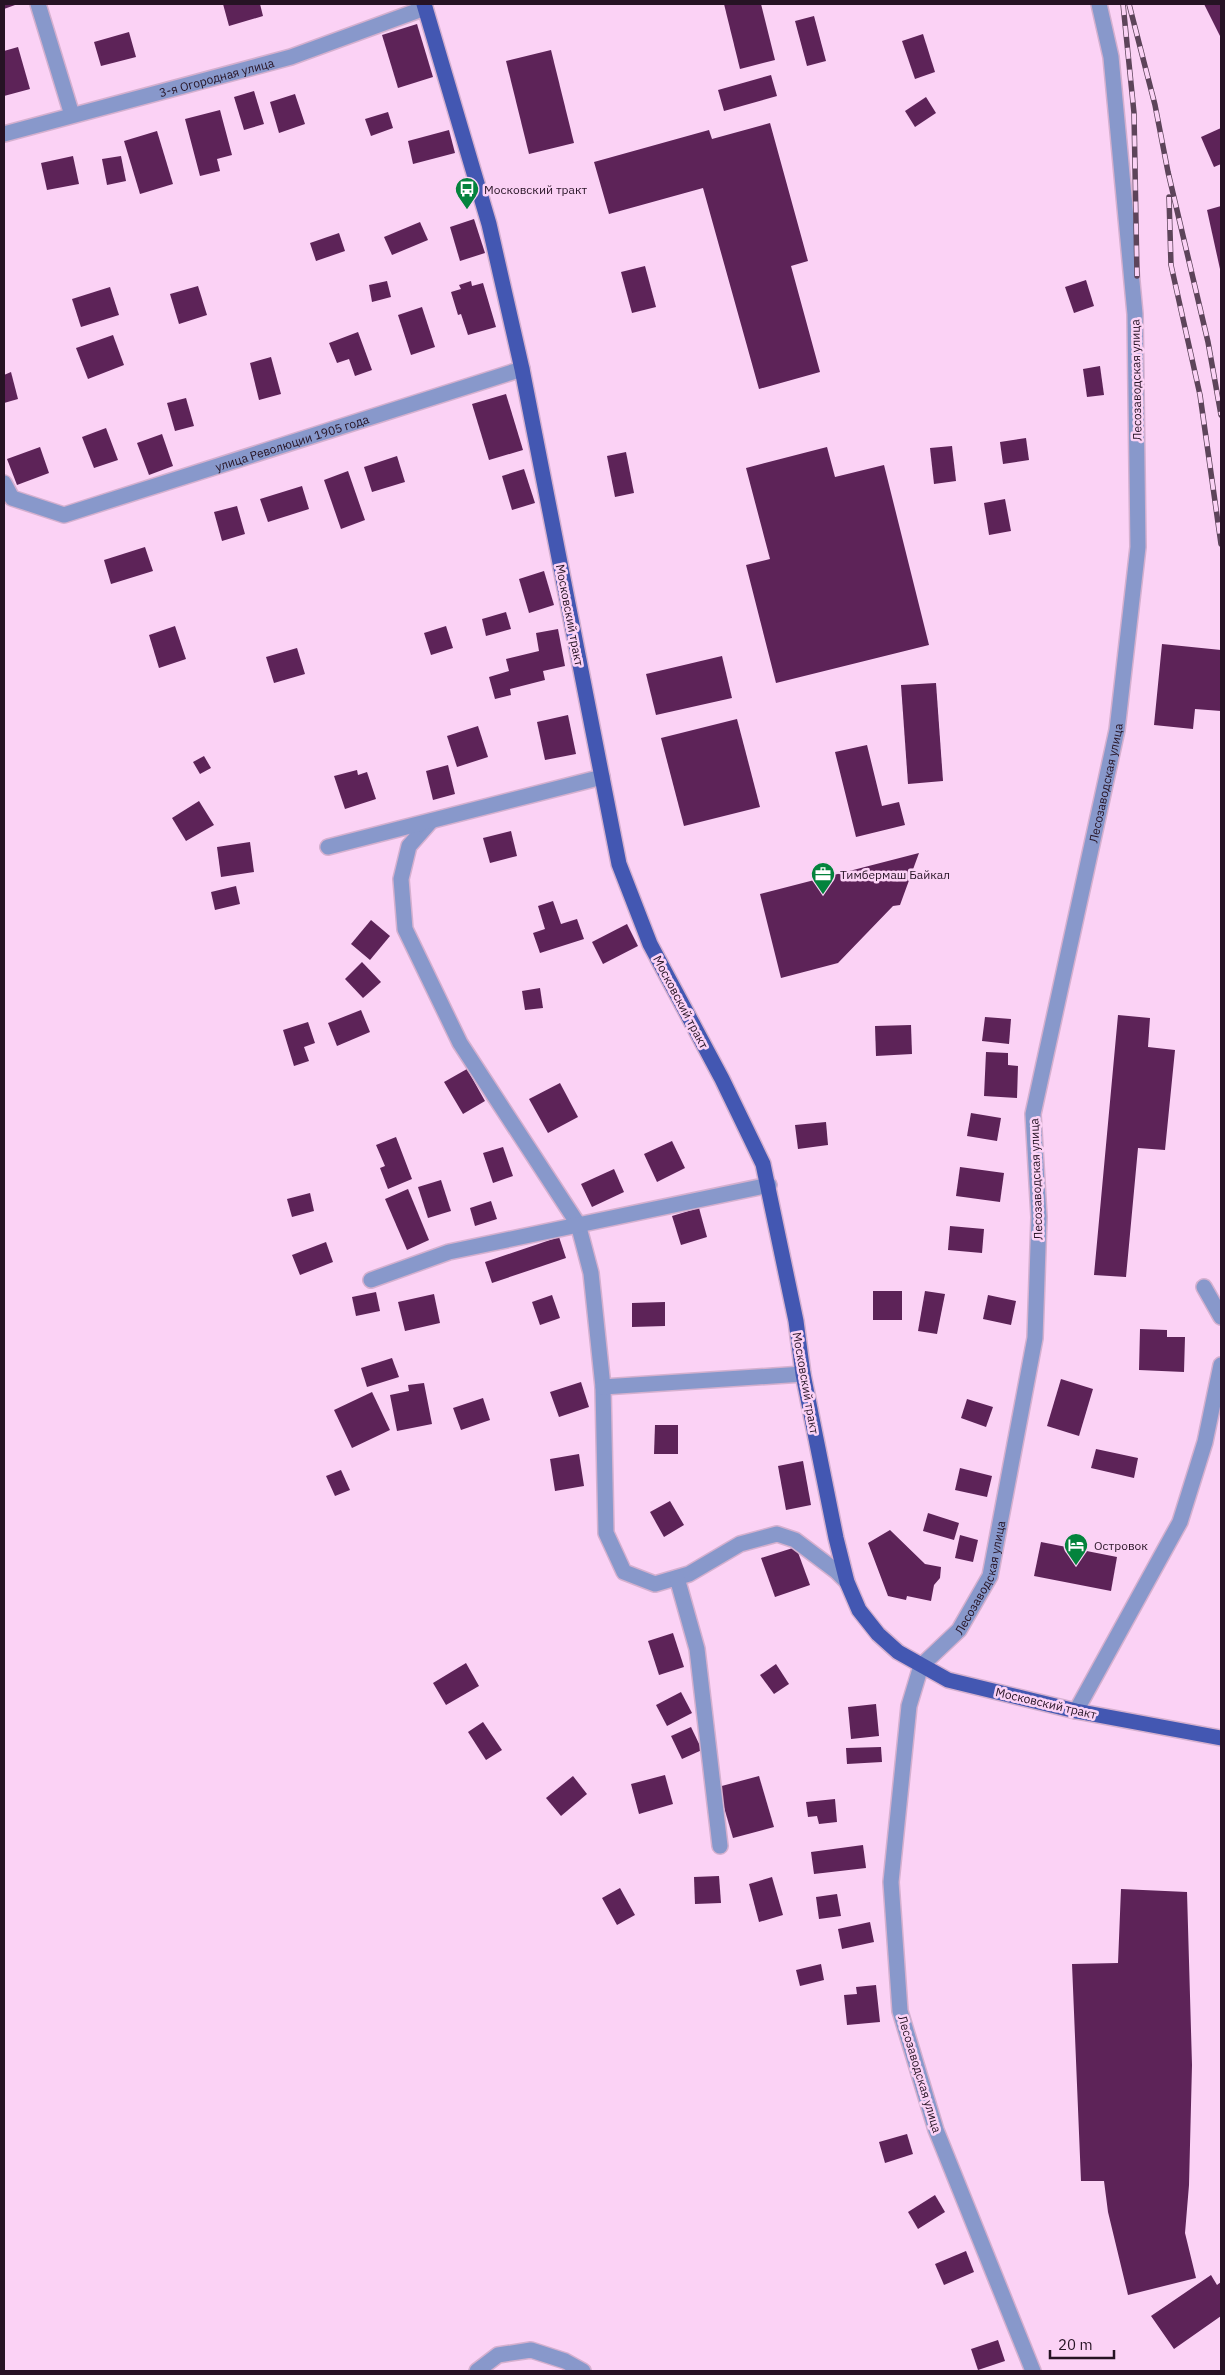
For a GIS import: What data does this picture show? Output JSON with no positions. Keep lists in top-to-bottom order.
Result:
{
  "streets": {
    "main road": ["Московский тракт"],
    "street": ["3-я Огородная улица", "Лесозаводская улица", "улица Революции 1905 года"]
  },
  "crossings": [
    ["3-я Огородная улица", "Московский тракт"],
    ["Лесозаводская улица", "Московский тракт"],
    ["улица Революции 1905 года", "Московский тракт"]
  ],
  "places": {
    "bus stop": ["Московский тракт"],
    "office": ["Тимбермаш Байкал"],
    "hotel": ["Островок"]
  },
  "scale_bar": "20 m"
}
